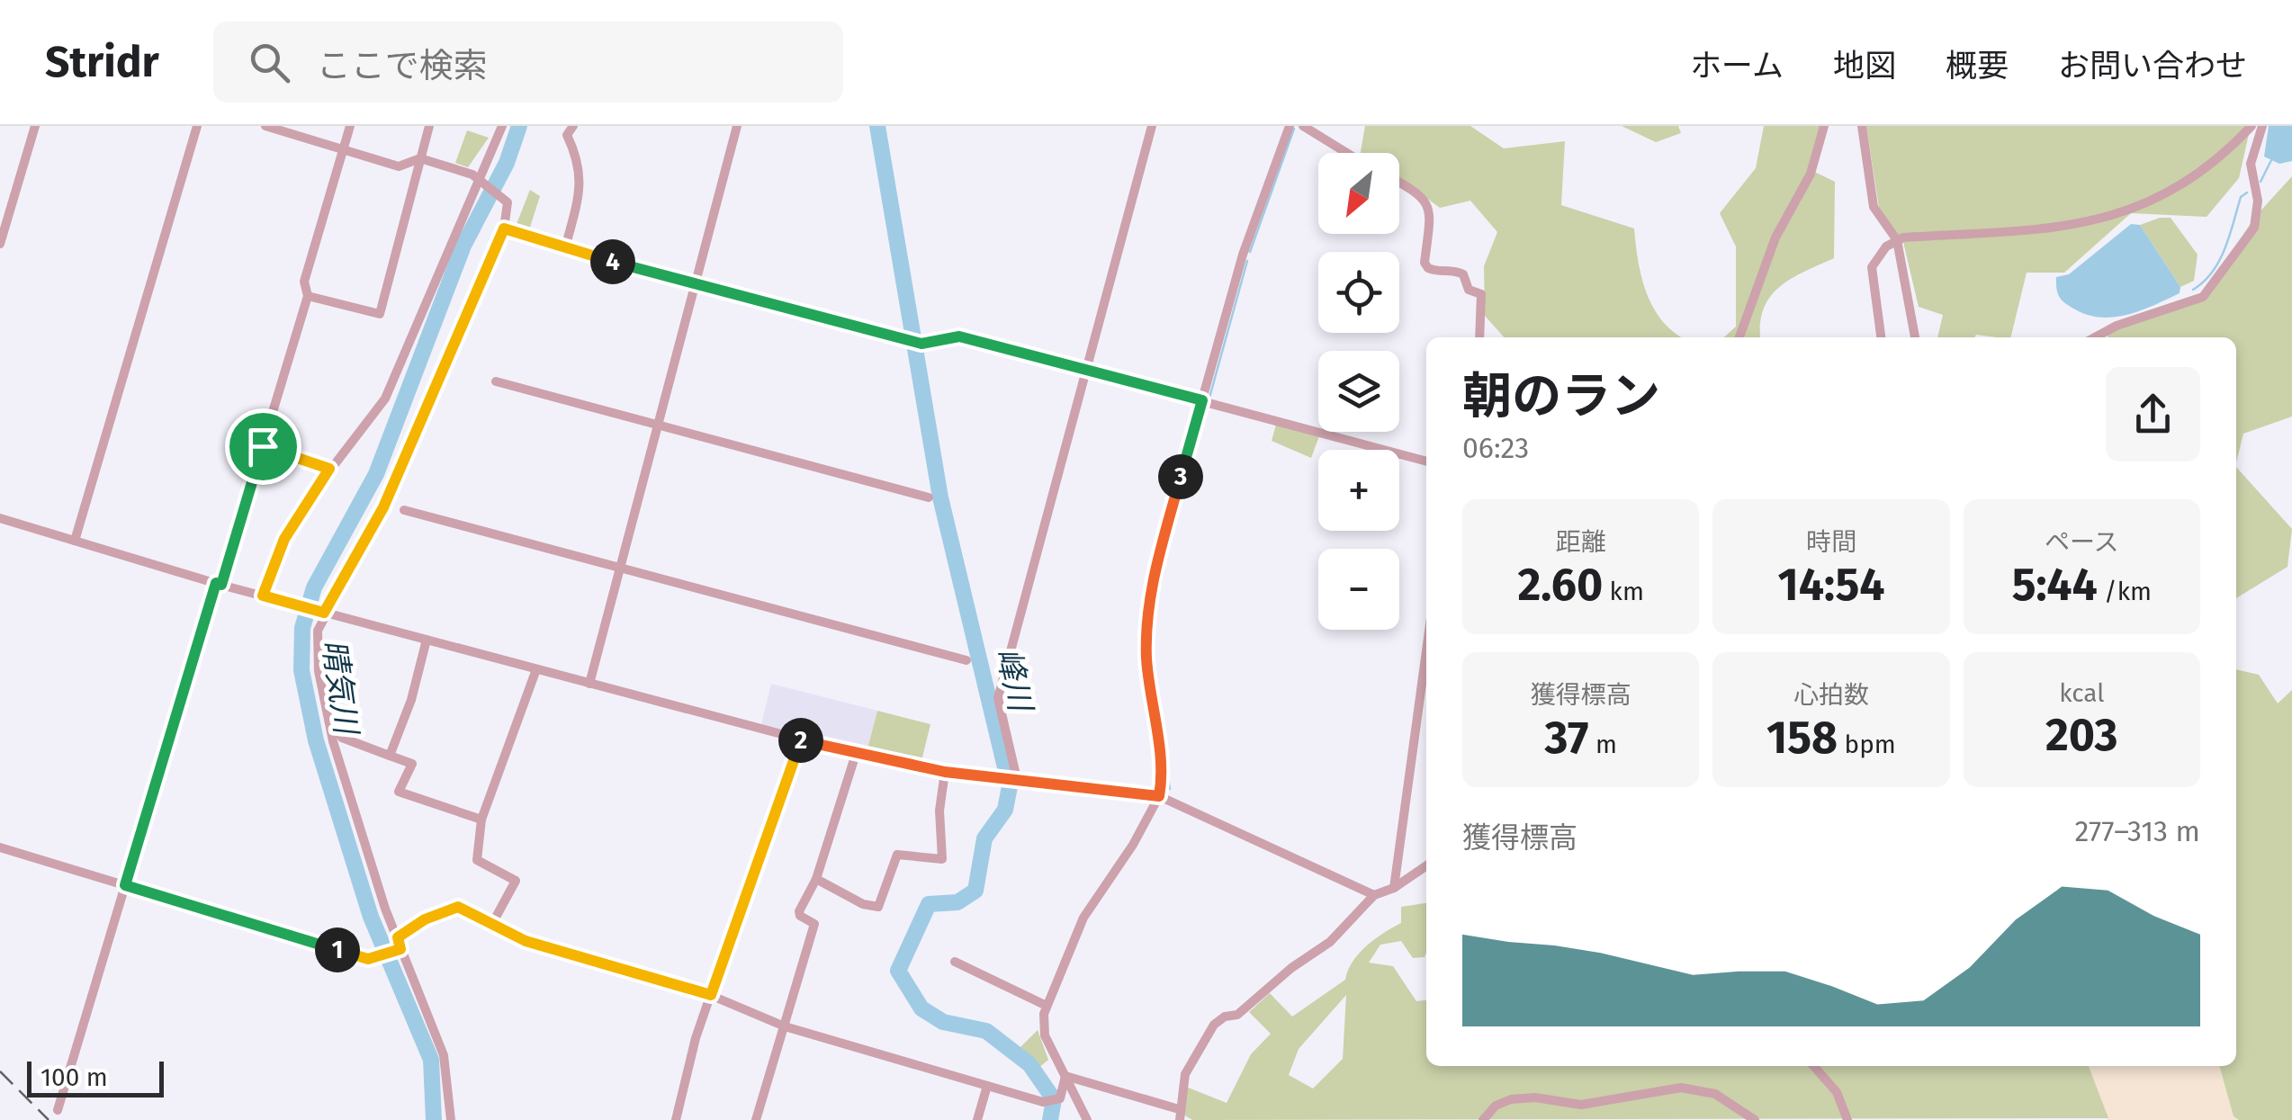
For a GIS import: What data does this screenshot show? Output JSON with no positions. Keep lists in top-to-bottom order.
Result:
{
  "water": ["峰川", "晴気川"],
  "scale_bar": "100 m",
  "north": "bottom left",
  "page": {
    "header": "Stridr",
    "search": "ここで検索",
    "nav": [
      "ホーム",
      "地図",
      "概要",
      "お問い合わせ"
    ],
    "map_buttons": ["+", "−"],
    "pins": [
      "4",
      "3",
      "2",
      "1"
    ],
    "heading": ["朝のラン", "06:23"],
    "stats": [
      ["距離", "2.60 km"],
      ["時間", "14:54"],
      ["ペース", "5:44 /km"],
      ["獲得標高", "37 m"],
      ["心拍数", "158 bpm"],
      ["kcal", "203"]
    ],
    "chart": ["獲得標高", "277–313 m"],
    "scale": "100 m"
  }
}
